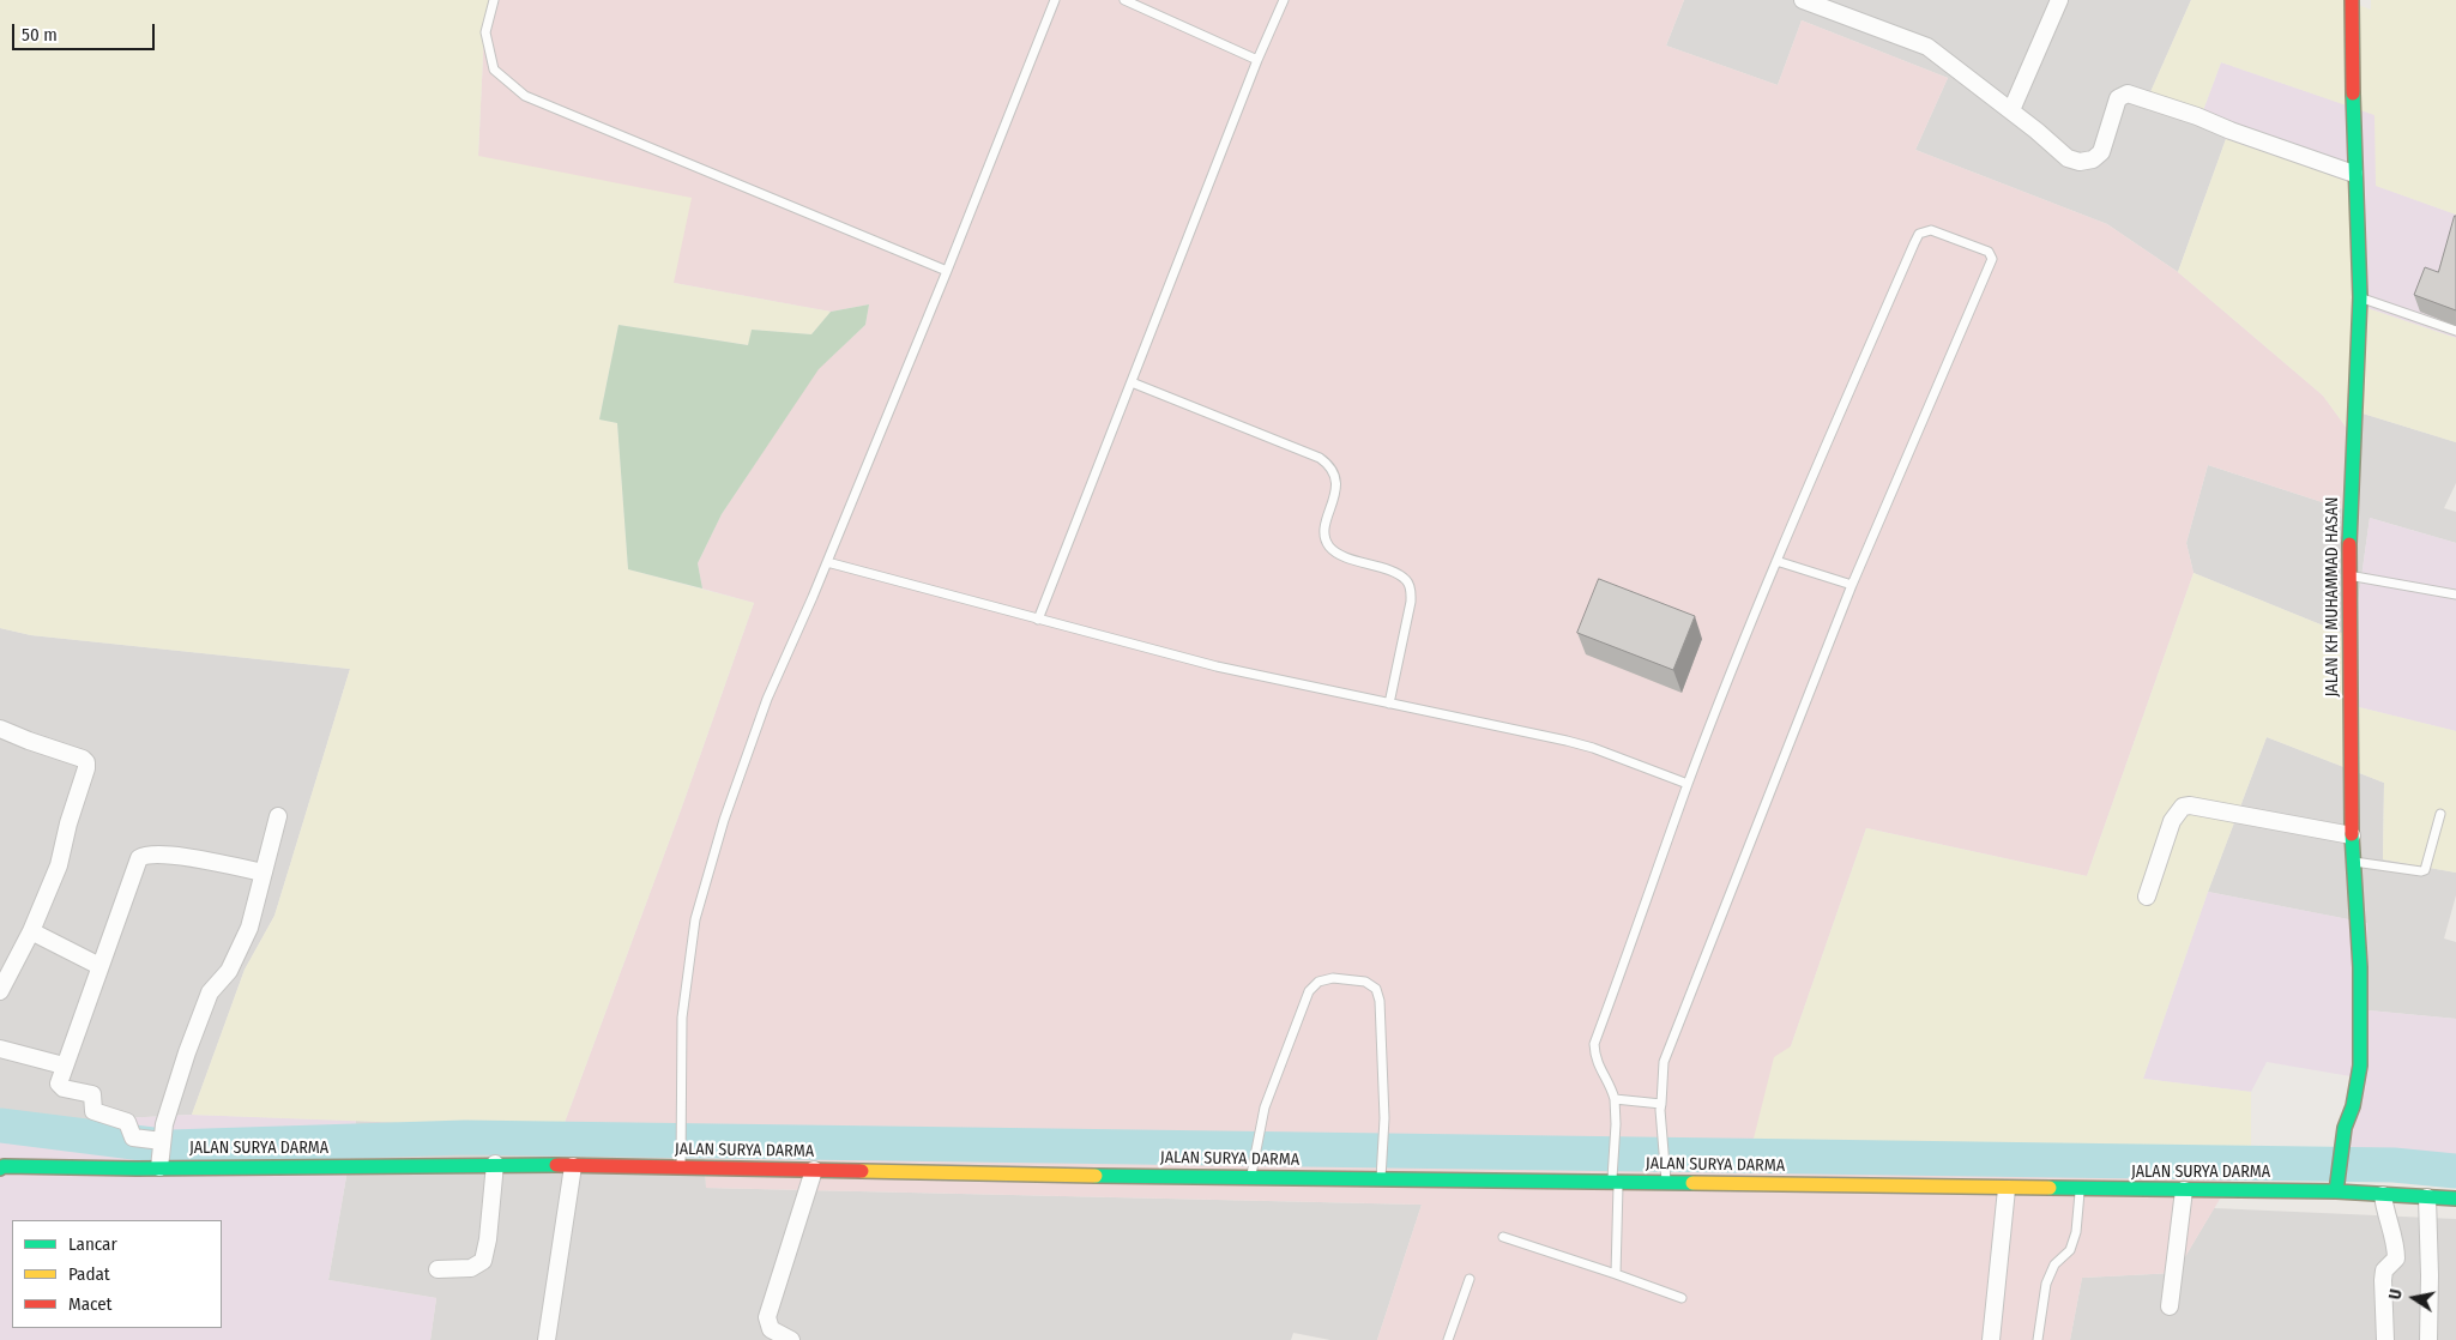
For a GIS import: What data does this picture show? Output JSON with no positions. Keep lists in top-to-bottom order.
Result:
{
  "streets": {
    "main road": ["JALAN KH MUHAMMAD HASAN", "JALAN SURYA DARMA"]
  },
  "crossings": [
    ["JALAN KH MUHAMMAD HASAN", "JALAN SURYA DARMA"]
  ],
  "legend": ["Lancar", "Padat", "Macet"],
  "scale_bar": "50 m",
  "north": "left"
}
